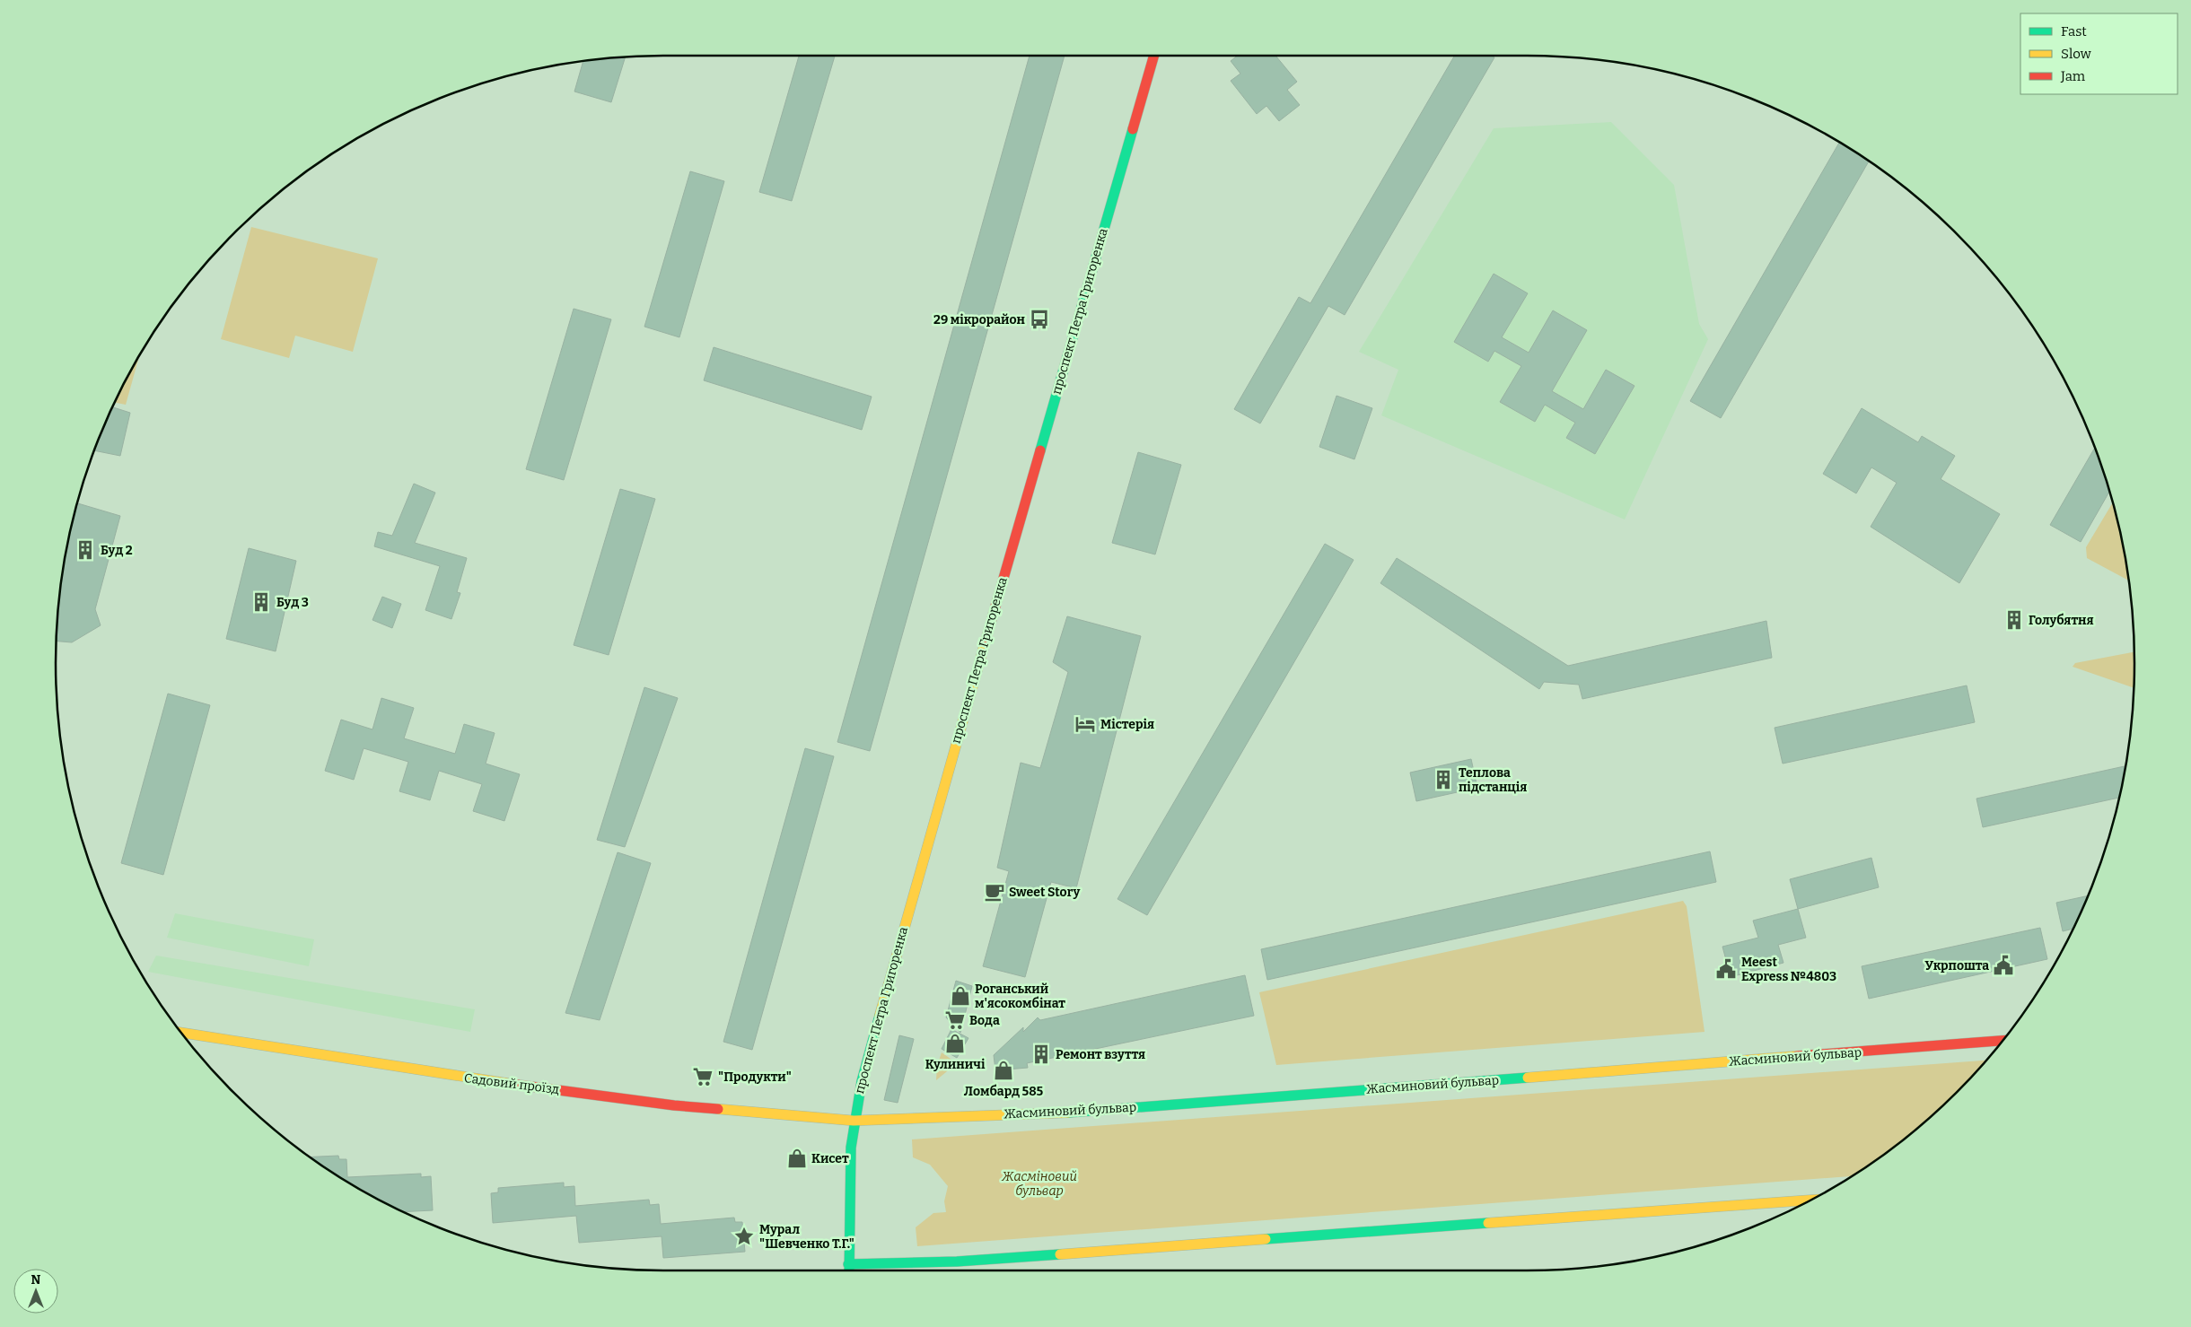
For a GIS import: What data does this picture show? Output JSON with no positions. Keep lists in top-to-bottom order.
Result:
{
  "streets": {
    "street": ["проспект Петра Григоренка", "Жасминовий бульвар", "Садовий проїзд"]
  },
  "crossings": [
    ["проспект Петра Григоренка", "Жасминовий бульвар"],
    ["проспект Петра Григоренка", "Садовий проїзд"],
    ["Жасминовий бульвар", "Садовий проїзд"]
  ],
  "parks": ["Жасміновий бульвар"],
  "places": {
    "bus stop": ["29 мікрорайон"],
    "building": [
      "Буд 2",
      "Буд 3",
      "Голубятня",
      "Теплова підстанція",
      "Ремонт взуття"
    ],
    "hotel": ["Містерія"],
    "cafe": ["Sweet Story"],
    "public building": ["Укрпошта", "Meest Express №4803"],
    "shop": [
      "Роганський м'ясокомбінат",
      "Кулиничі",
      "Ломбард 585",
      "Кисет"
    ],
    "supermarket": ["Вода", "\"Продукти\""],
    "place": ["Мурал \"Шевченко Т.Г.\""]
  },
  "legend": ["Fast", "Slow", "Jam"],
  "north": "top"
}
